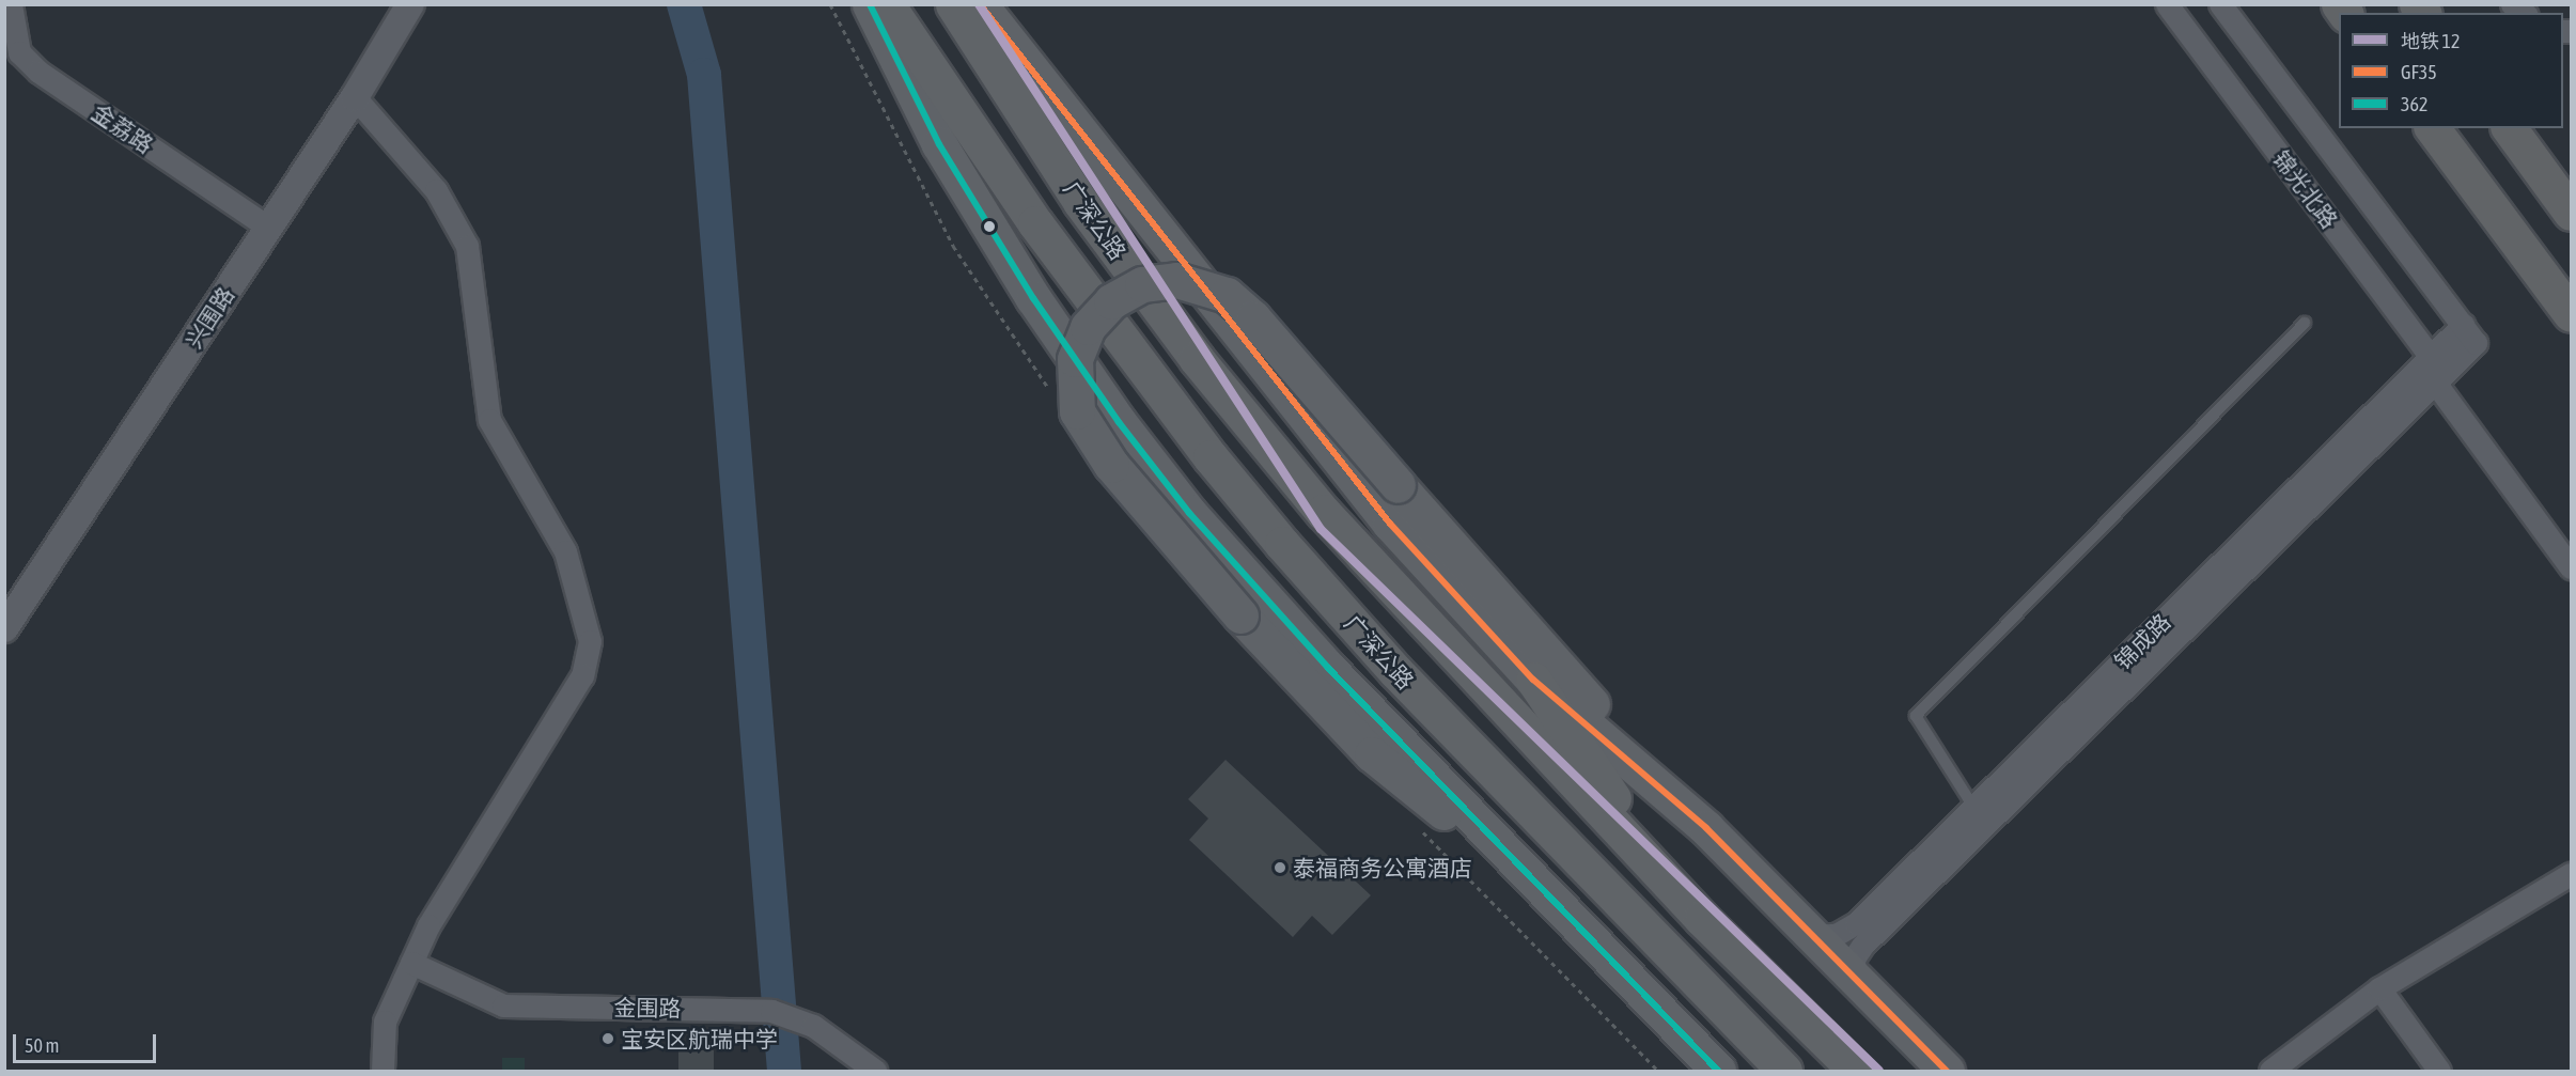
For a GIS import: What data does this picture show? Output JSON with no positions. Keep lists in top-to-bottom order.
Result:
{
  "streets": {
    "highway": ["广深公路"],
    "street": [
      "金荔路",
      "锦光北路",
      "兴围路",
      "锦成路",
      "金围路"
    ]
  },
  "crossings": [
    ["金荔路", "兴围路"],
    ["锦光北路", "锦成路"]
  ],
  "places": ["泰福商务公寓酒店", "宝安区航瑞中学"],
  "lines": ["metro line 12", "transit line GF35", "transit line 362"],
  "legend": ["地铁 12", "GF35", "362"],
  "scale_bar": "50 m"
}
